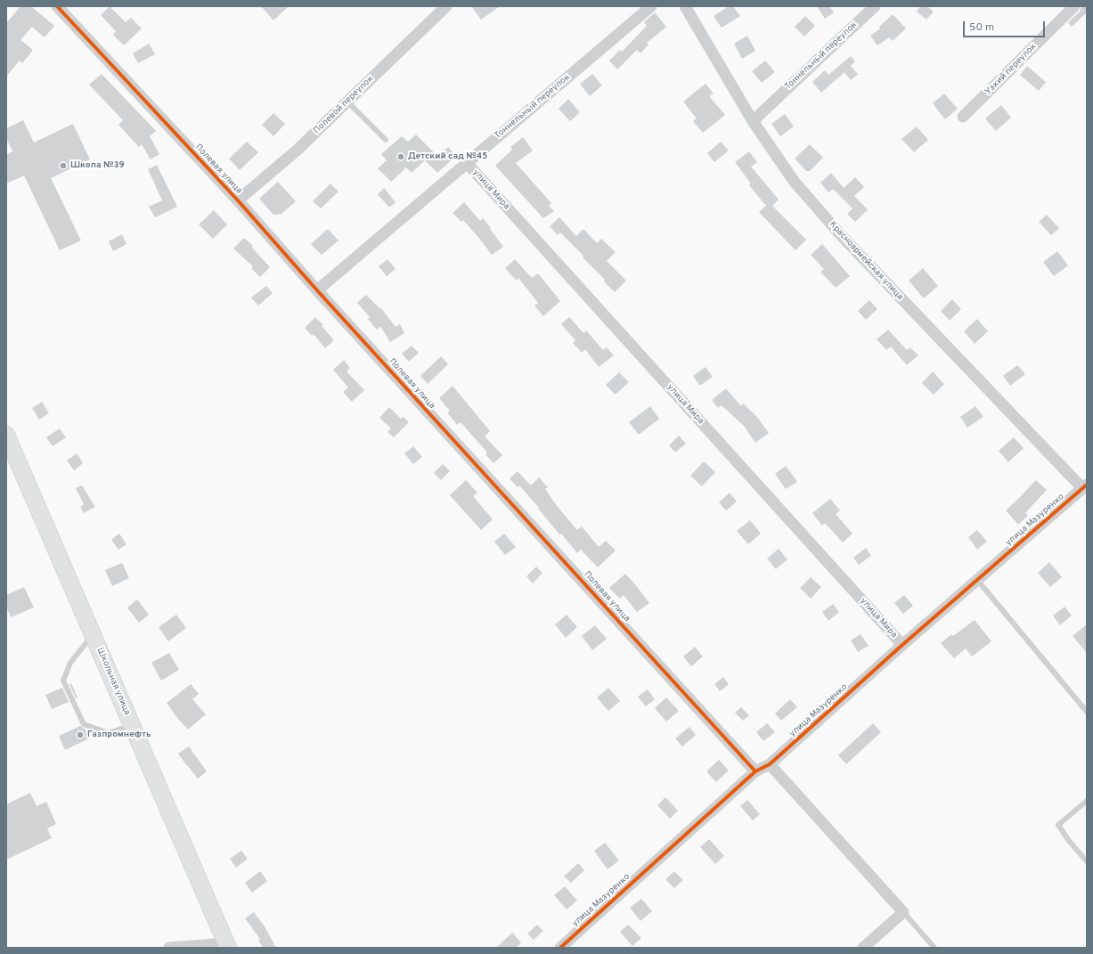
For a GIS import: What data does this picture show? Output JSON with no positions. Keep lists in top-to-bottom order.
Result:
{
  "streets": {
    "main road": ["Школьная улица"],
    "street": [
      "Тоннельный переулок",
      "Узкий переулок",
      "Полевой переулок",
      "Полевая улица",
      "улица Мира",
      "Красноармейская улица",
      "улица Мазуренко"
    ]
  },
  "crossings": [
    ["Тоннельный переулок", "Полевая улица"],
    ["Тоннельный переулок", "улица Мира"],
    ["Тоннельный переулок", "Красноармейская улица"],
    ["Полевой переулок", "Полевая улица"],
    ["Полевая улица", "улица Мазуренко"],
    ["улица Мира", "улица Мазуренко"],
    ["Красноармейская улица", "улица Мазуренко"]
  ],
  "places": ["Детский сад №45", "Школа №39", "Газпромнефть"],
  "scale_bar": "50 m"
}
